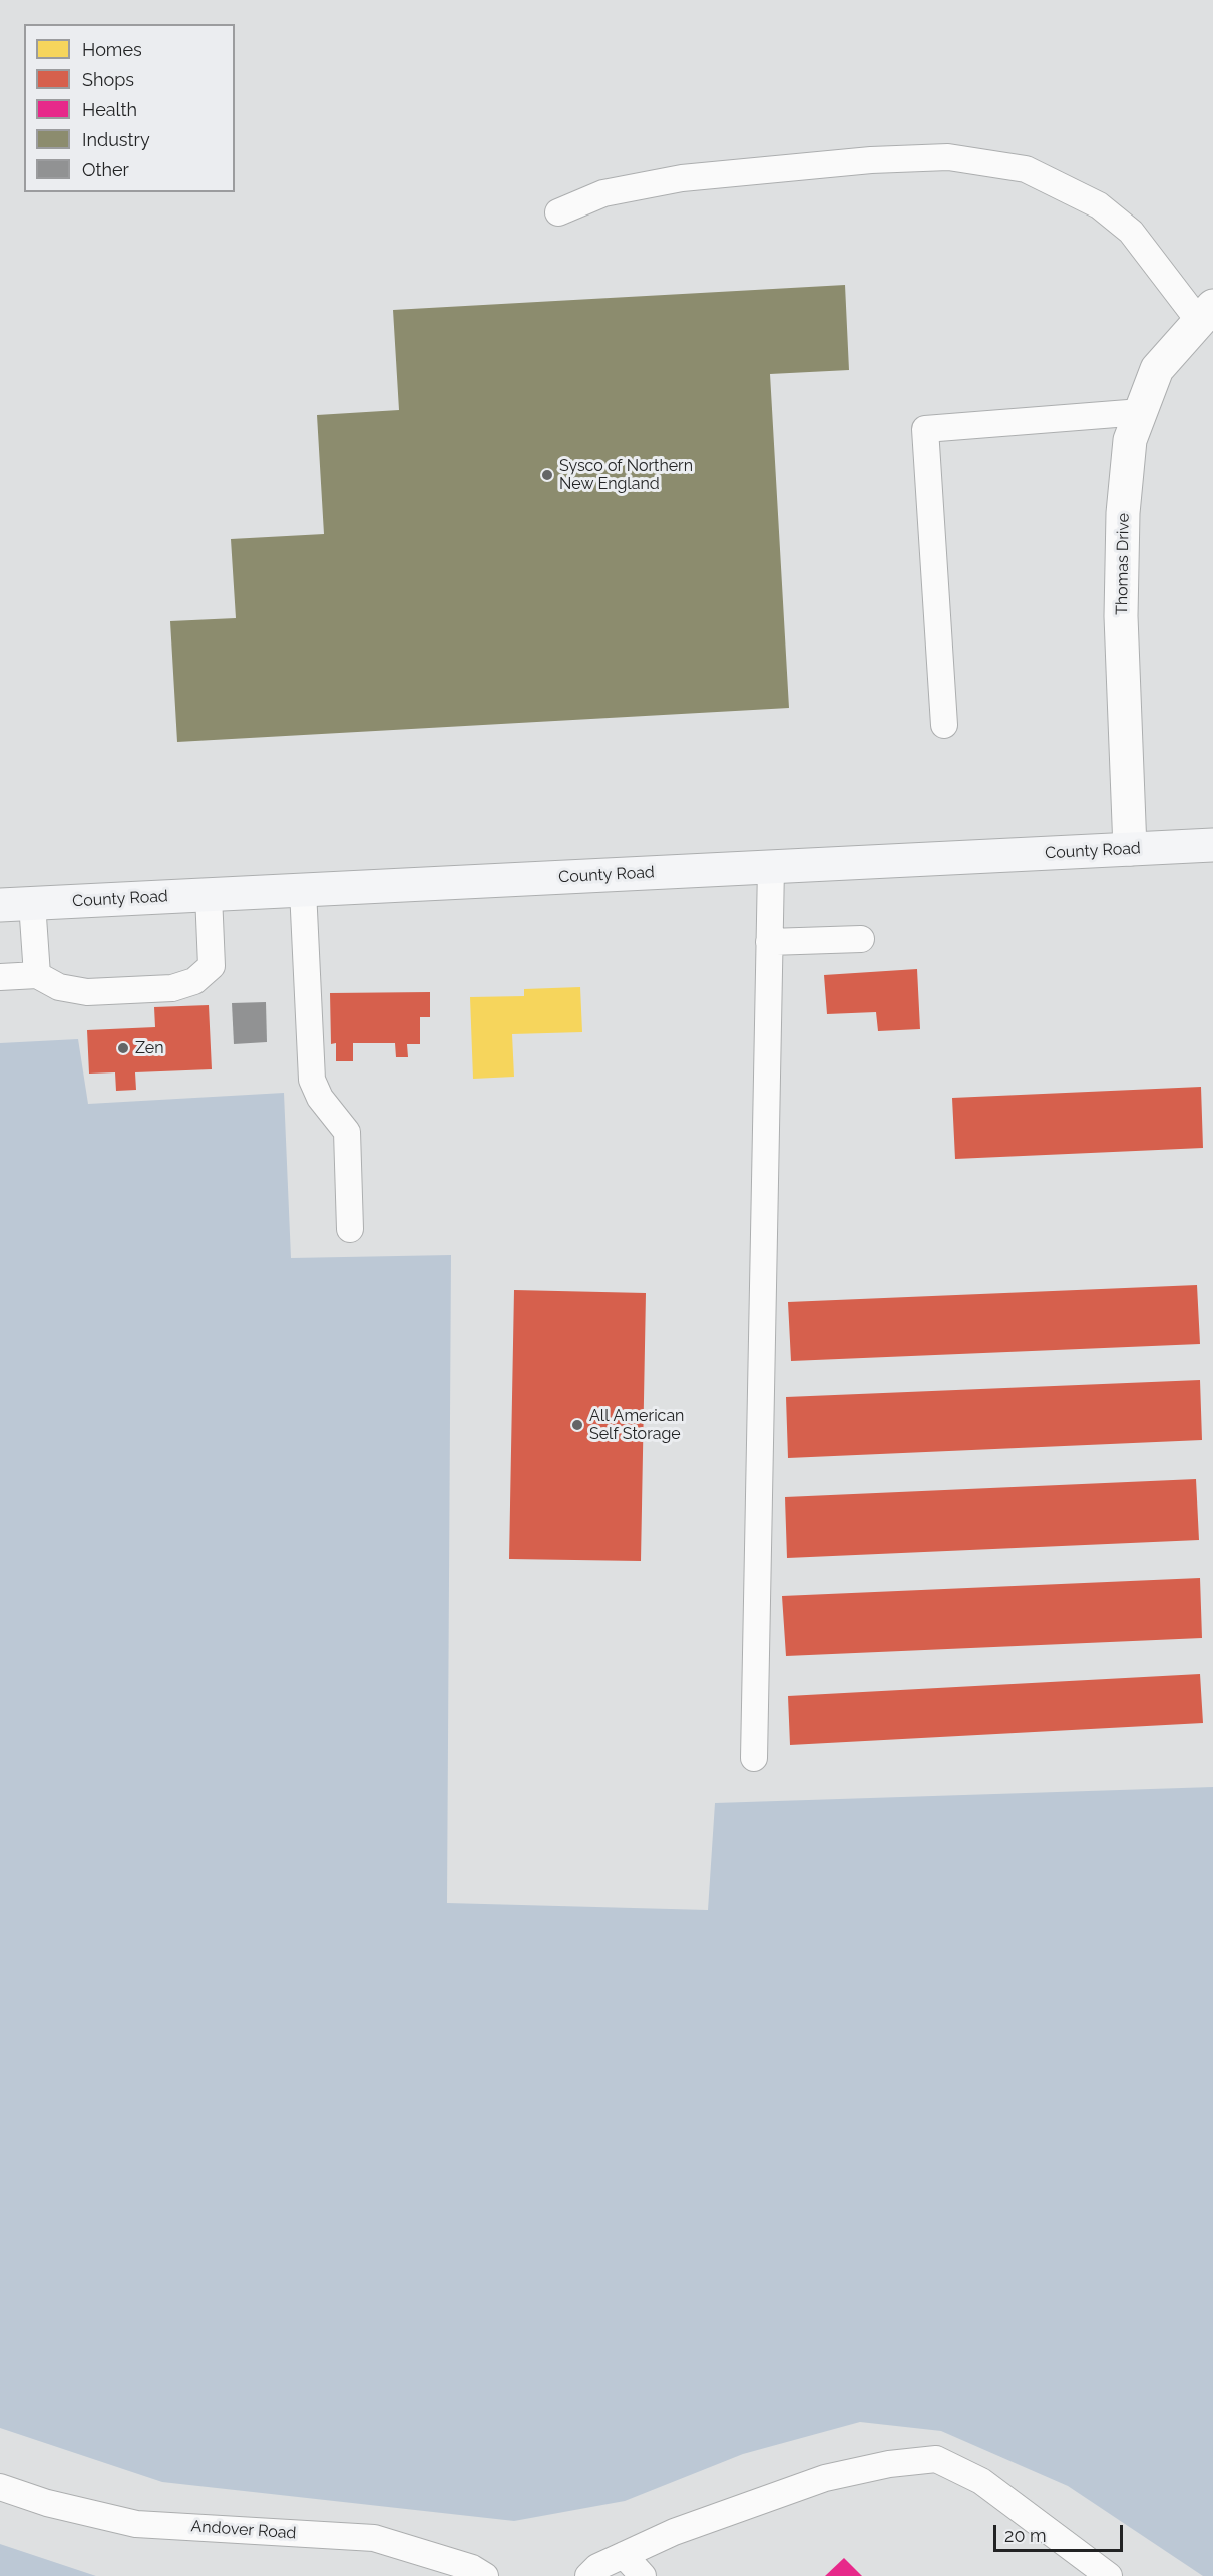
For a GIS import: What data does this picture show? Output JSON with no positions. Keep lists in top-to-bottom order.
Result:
{
  "streets": {
    "main road": ["County Road"],
    "street": ["Thomas Drive"],
    "lane": ["Andover Road"]
  },
  "crossings": [
    ["Thomas Drive", "County Road"]
  ],
  "places": ["Sysco of Northern New England", "Zen", "All American Self Storage"],
  "legend": [
    "Homes",
    "Shops",
    "Health",
    "Industry",
    "Other"
  ],
  "scale_bar": "20 m"
}
